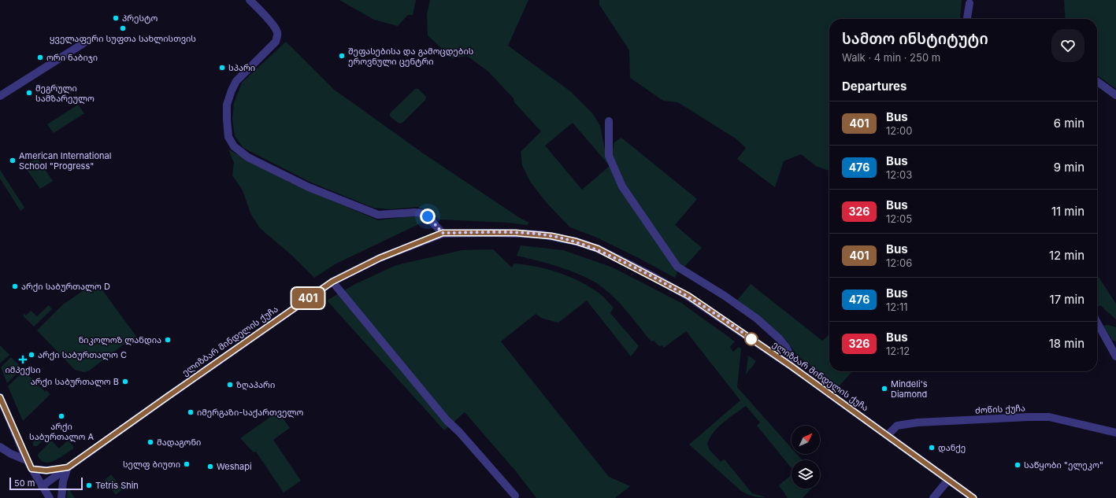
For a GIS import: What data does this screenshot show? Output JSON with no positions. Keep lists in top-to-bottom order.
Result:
{
  "streets": {
    "street": ["ელიზბარ მინდელის ქუჩა", "ძოწის ქუჩა"]
  },
  "crossings": [
    ["ელიზბარ მინდელის ქუჩა", "ძოწის ქუჩა"]
  ],
  "places": {
    "other": [
      "პრესტო",
      "ყველაფერი სუფთა სახლისთვის",
      "შეფასებისა და გამოცდების ეროვნული ცენტრი",
      "ორი ნაბიჯი",
      "სპარი",
      "მეგრული სამზარეულო",
      "American International School \"Progress\"",
      "არქი საბურთალო D",
      "ნიკოლოზ ლანდია",
      "არქი საბურთალო C",
      "არქი საბურთალო B",
      "ზღაპარი",
      "Mindeli's Diamond",
      "იმერგაზი-საქართველო",
      "არქი საბურთალო A",
      "მადაგონი",
      "დანქე",
      "სელფ ბიუთი",
      "საწყობი \"ელეკო\"",
      "Weshapi",
      "Tetris Shin"
    ],
    "health": ["იმპექსი"]
  },
  "lines": ["bus line 401"],
  "scale_bar": "50 m",
  "north": "top right",
  "page": {
    "on_map": "401",
    "heading": [
      ["სამთო ინსტიტუტი", "Walk · 4 min · 250 m"],
      "Departures"
    ],
    "list": [
      {
        "mark": "401",
        "name": "Bus",
        "note": "12:00",
        "value": "6 min"
      },
      {
        "mark": "476",
        "name": "Bus",
        "note": "12:03",
        "value": "9 min"
      },
      {
        "mark": "326",
        "name": "Bus",
        "note": "12:05",
        "value": "11 min"
      },
      {
        "mark": "401",
        "name": "Bus",
        "note": "12:06",
        "value": "12 min"
      },
      {
        "mark": "476",
        "name": "Bus",
        "note": "12:11",
        "value": "17 min"
      },
      {
        "mark": "326",
        "name": "Bus",
        "note": "12:12",
        "value": "18 min"
      }
    ],
    "scale": "50 m"
  }
}
